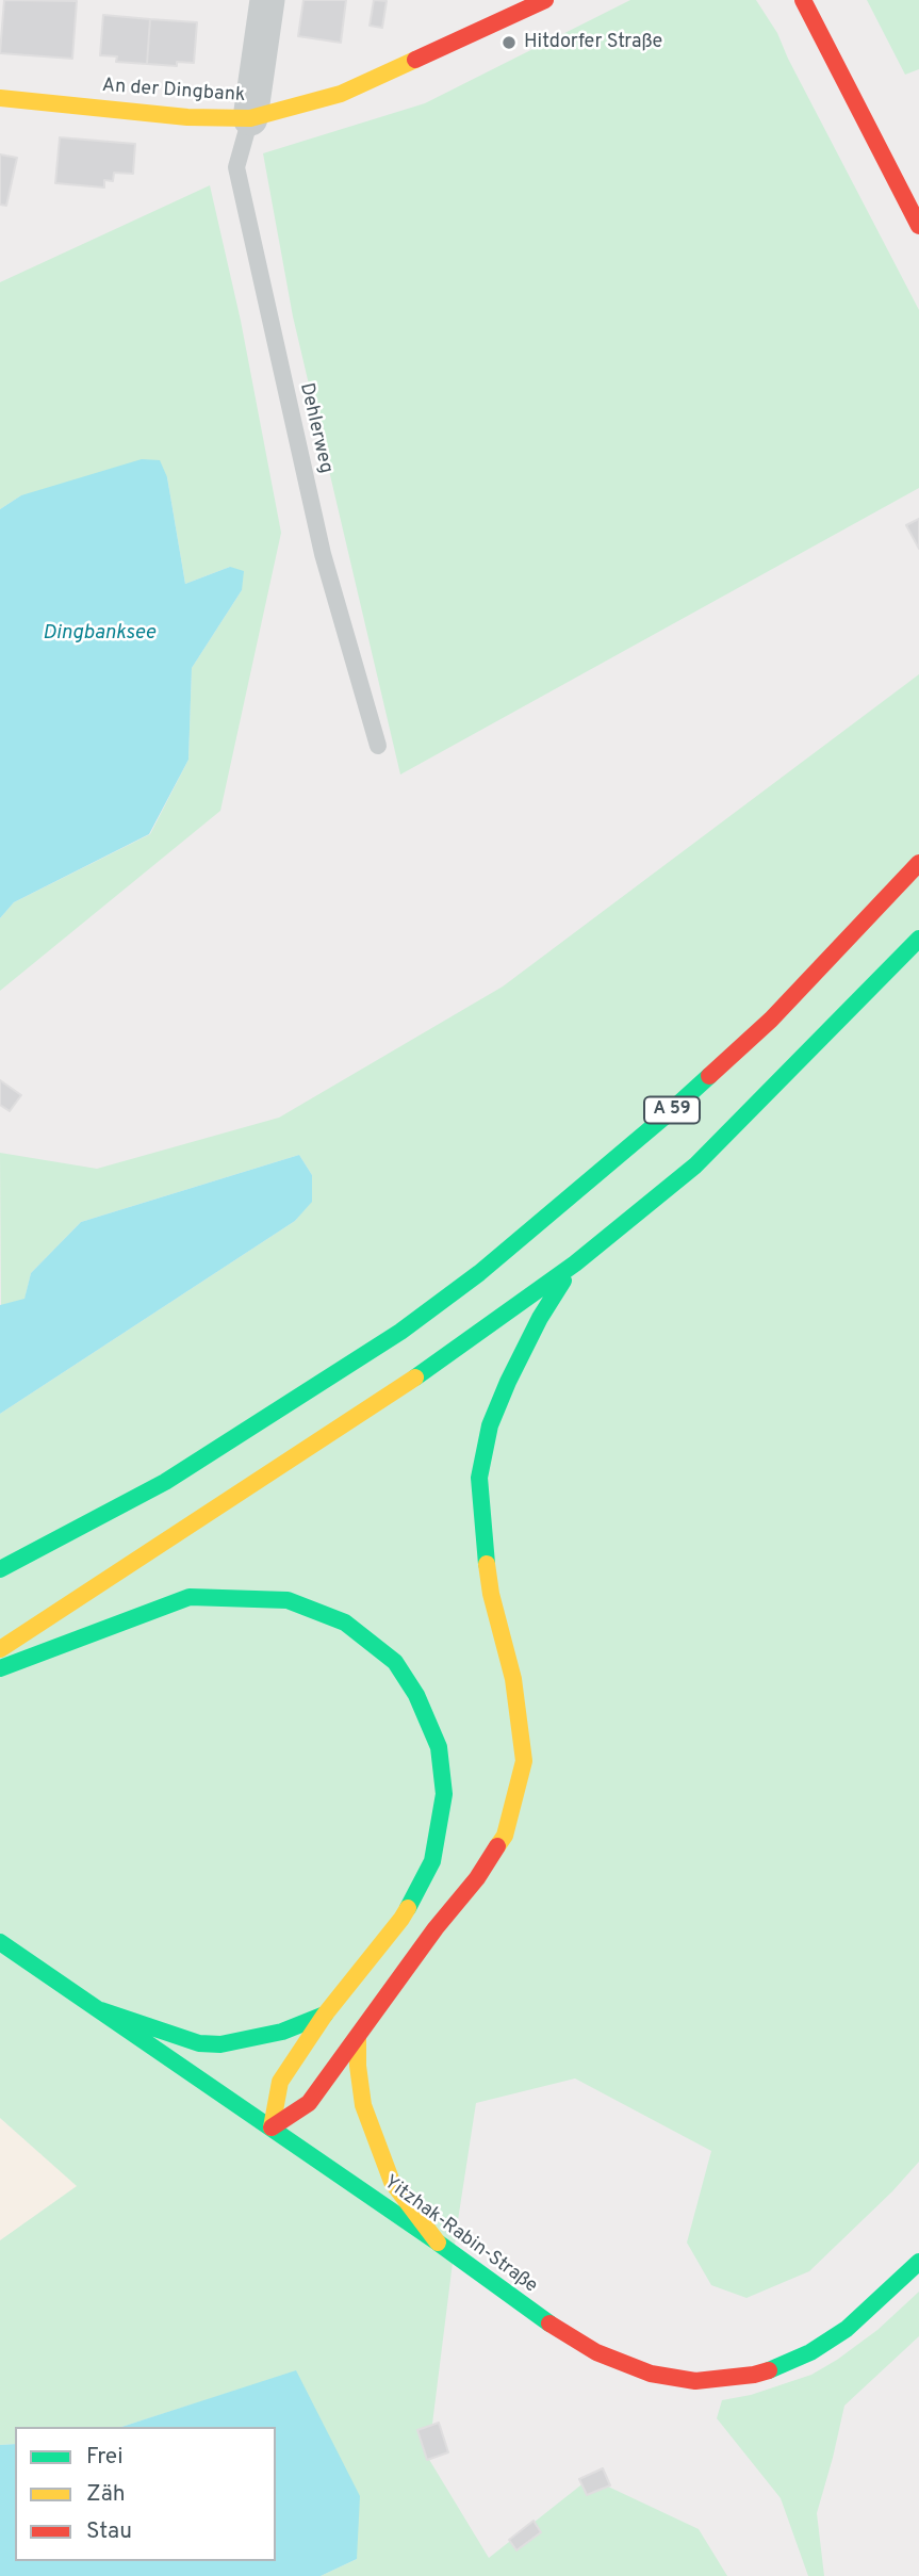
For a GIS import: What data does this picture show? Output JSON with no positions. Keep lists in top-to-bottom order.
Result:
{
  "streets": {
    "main road": ["An der Dingbank", "A 59", "Yitzhak-Rabin-Straße"],
    "lane": ["Dehlerweg"]
  },
  "crossings": [
    ["An der Dingbank", "Dehlerweg"]
  ],
  "water": ["Dingbanksee"],
  "places": ["Hitdorfer Straße"],
  "legend": ["Frei", "Zäh", "Stau"]
}
